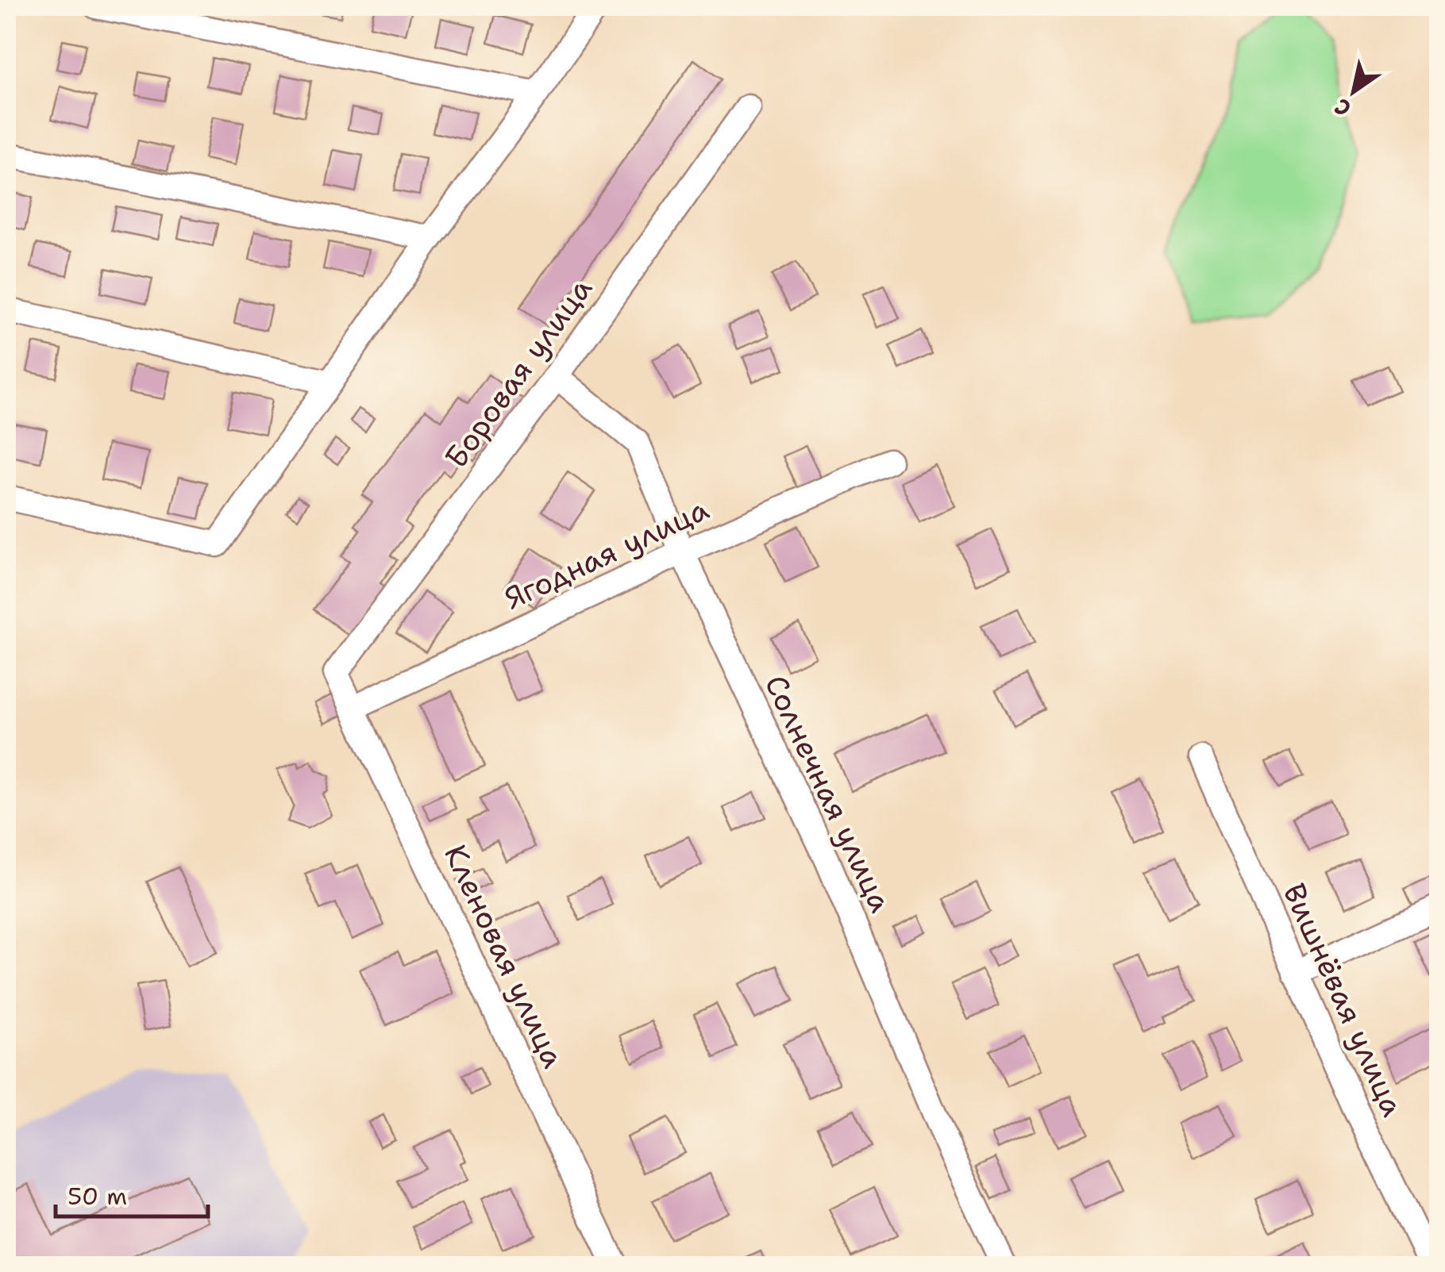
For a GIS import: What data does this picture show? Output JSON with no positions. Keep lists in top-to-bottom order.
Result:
{
  "streets": {
    "street": [
      "Боровая улица",
      "Ягодная улица",
      "Солнечная улица",
      "Кленовая улица",
      "Вишнёвая улица"
    ]
  },
  "crossings": [
    ["Боровая улица", "Солнечная улица"],
    ["Боровая улица", "Кленовая улица"],
    ["Ягодная улица", "Солнечная улица"],
    ["Ягодная улица", "Кленовая улица"]
  ],
  "scale_bar": "50 m",
  "north": "bottom left"
}
